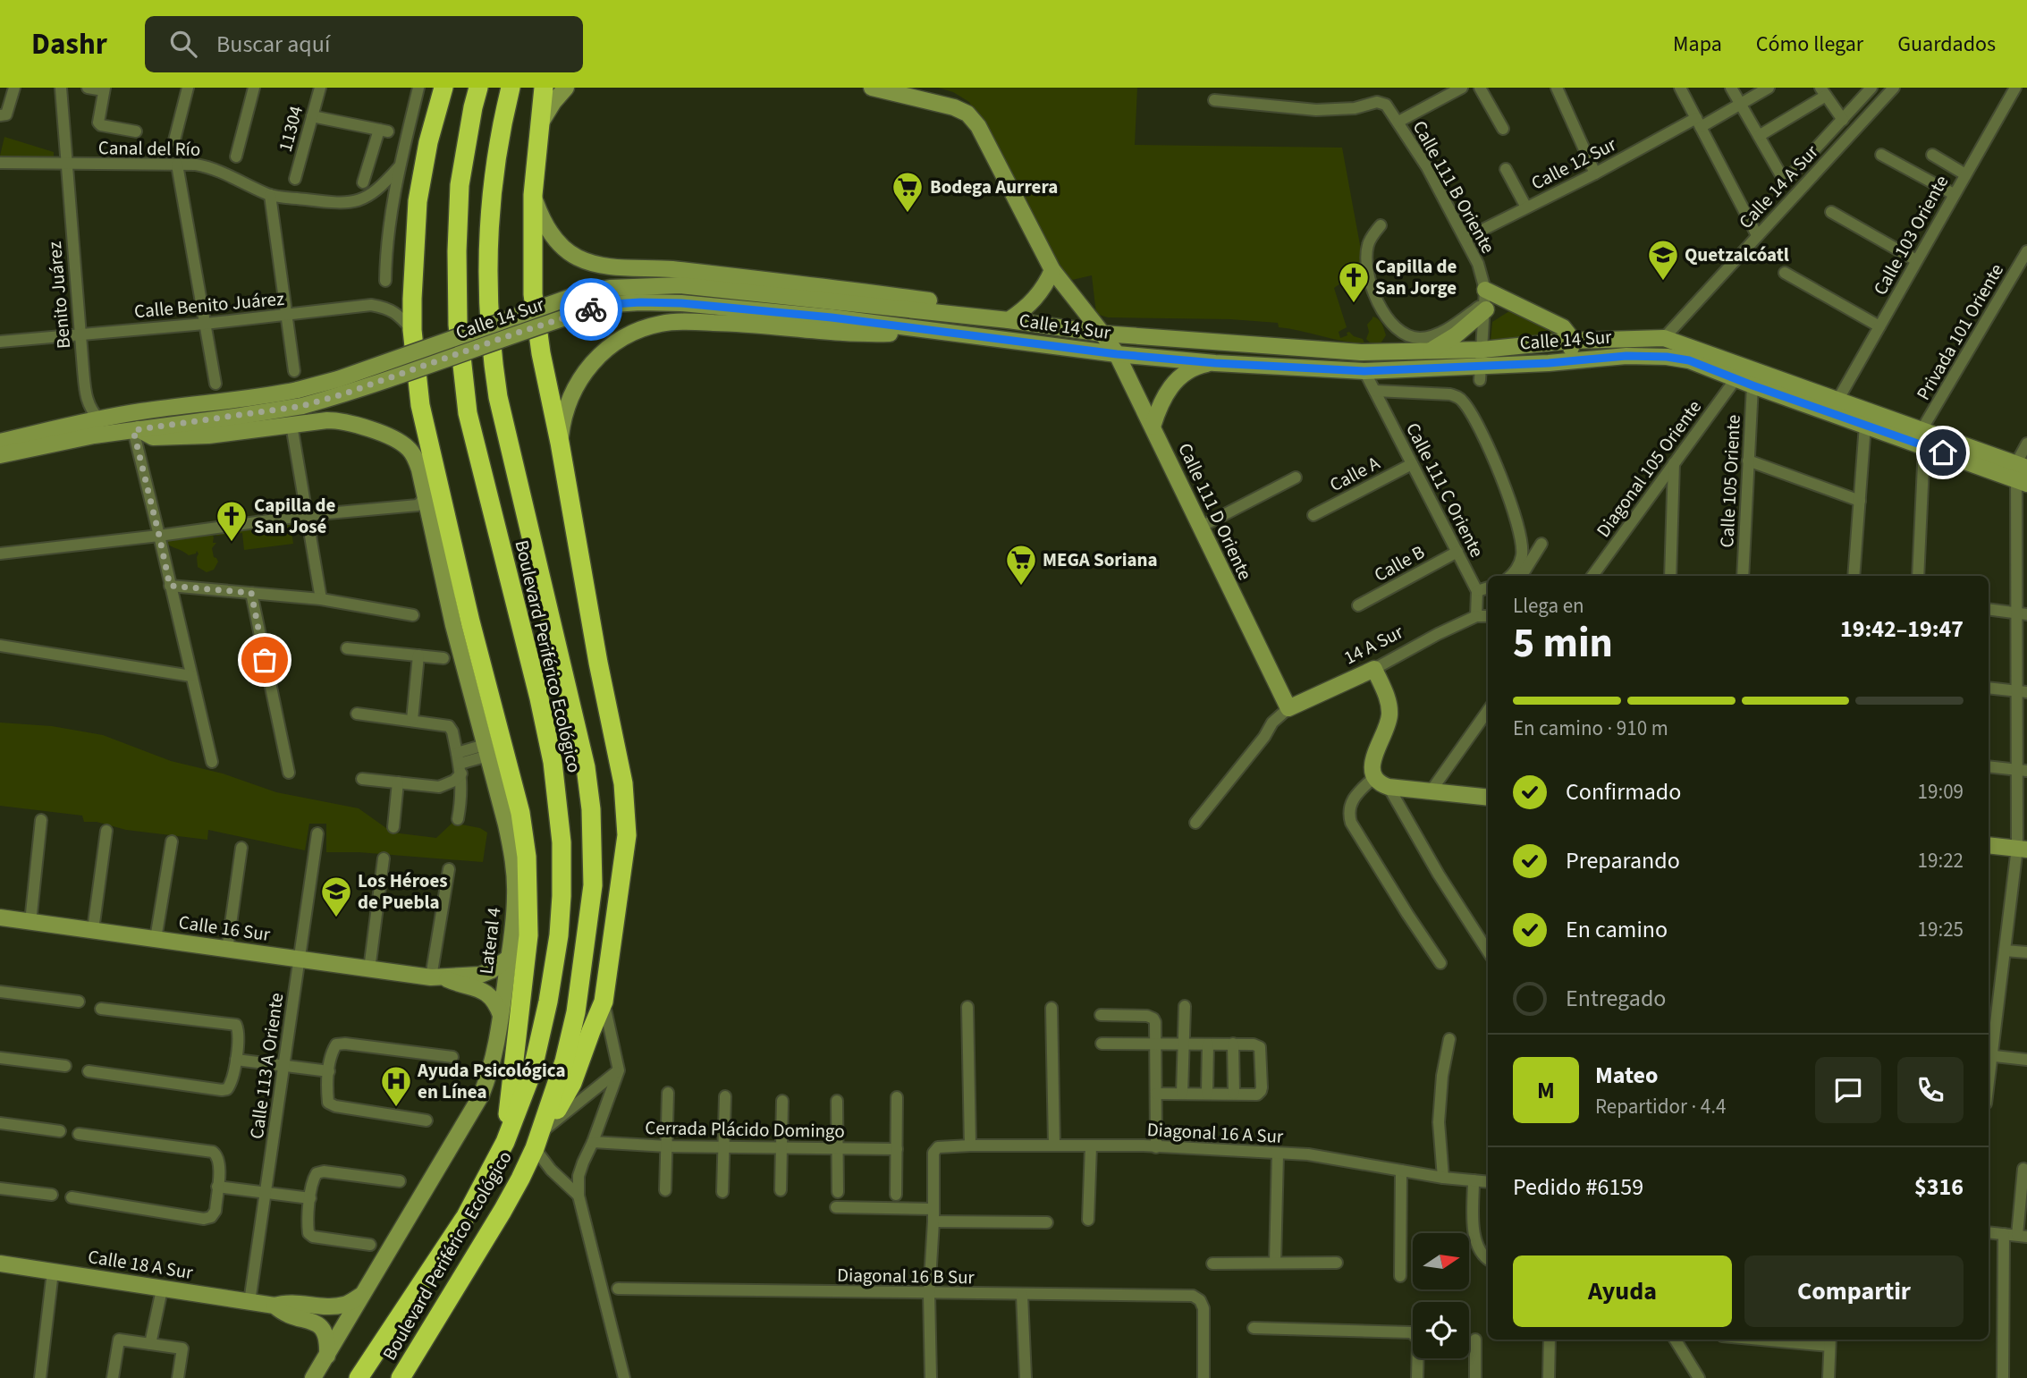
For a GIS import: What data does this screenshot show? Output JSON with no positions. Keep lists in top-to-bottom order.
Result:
{
  "streets": {
    "highway": ["Boulevard Periférico Ecológico"],
    "main road": [
      "Calle 14 Sur",
      "Calle 111 D Oriente",
      "14 A Sur",
      "Calle 16 Sur",
      "Lateral 4",
      "Calle 18 A Sur"
    ],
    "street": [
      "11304",
      "Canal del Río",
      "Calle 12 Sur",
      "Calle 111 B Oriente",
      "Calle 14 A Sur",
      "Calle 103 Oriente",
      "Benito Juárez",
      "Calle Benito Juárez",
      "Privada 101 Oriente",
      "Diagonal 105 Oriente",
      "Calle A",
      "Calle 105 Oriente",
      "Calle 111 C Oriente",
      "Calle B",
      "Calle 113 A Oriente",
      "Cerrada Plácido Domingo",
      "Diagonal 16 A Sur",
      "Diagonal 16 B Sur"
    ]
  },
  "crossings": [
    ["Canal del Río", "Benito Juárez"],
    ["Calle 12 Sur", "Calle 111 B Oriente"],
    ["Calle 111 B Oriente", "Calle 14 Sur"],
    ["Calle 14 A Sur", "Calle 14 Sur"],
    ["Calle 103 Oriente", "Calle 14 Sur"],
    ["Benito Juárez", "Calle Benito Juárez"],
    ["Benito Juárez", "Calle 14 Sur"],
    ["Calle 14 Sur", "Privada 101 Oriente"],
    ["Calle 14 Sur", "Diagonal 105 Oriente"],
    ["Calle 14 Sur", "Calle 105 Oriente"],
    ["Calle 14 Sur", "Calle 111 C Oriente"],
    ["Calle 14 Sur", "Calle 111 D Oriente"],
    ["Calle A", "Calle 111 C Oriente"],
    ["Calle 111 C Oriente", "Calle B"],
    ["Calle 111 C Oriente", "14 A Sur"],
    ["Calle 111 D Oriente", "14 A Sur"],
    ["Calle 16 Sur", "Lateral 4"],
    ["Calle 16 Sur", "Calle 113 A Oriente"],
    ["Lateral 4", "Calle 18 A Sur"],
    ["Calle 113 A Oriente", "Calle 18 A Sur"]
  ],
  "places": {
    "supermarket": ["Bodega Aurrera", "MEGA Soriana"],
    "school or university": ["Quetzalcóatl", "Los Héroes de Puebla"],
    "church": ["Capilla de San Jorge", "Capilla de San José"],
    "hospital": ["Ayuda Psicológica en Línea"]
  },
  "north": "right",
  "page": {
    "header": "Dashr",
    "search": "Buscar aquí",
    "nav": ["Mapa", "Cómo llegar", "Guardados"],
    "heading": ["5 min", "Llega en", "19:42–19:47"],
    "panel": [
      "Mateo",
      "Repartidor · 4.4",
      "Pedido #6159",
      "$316"
    ],
    "bar": "En camino · 910 m",
    "list": [
      ["Confirmado", "19:09"],
      ["Preparando", "19:22"],
      ["En camino", "19:25"],
      "Entregado"
    ],
    "round": "M",
    "buttons": ["Ayuda", "Compartir"]
  }
}
